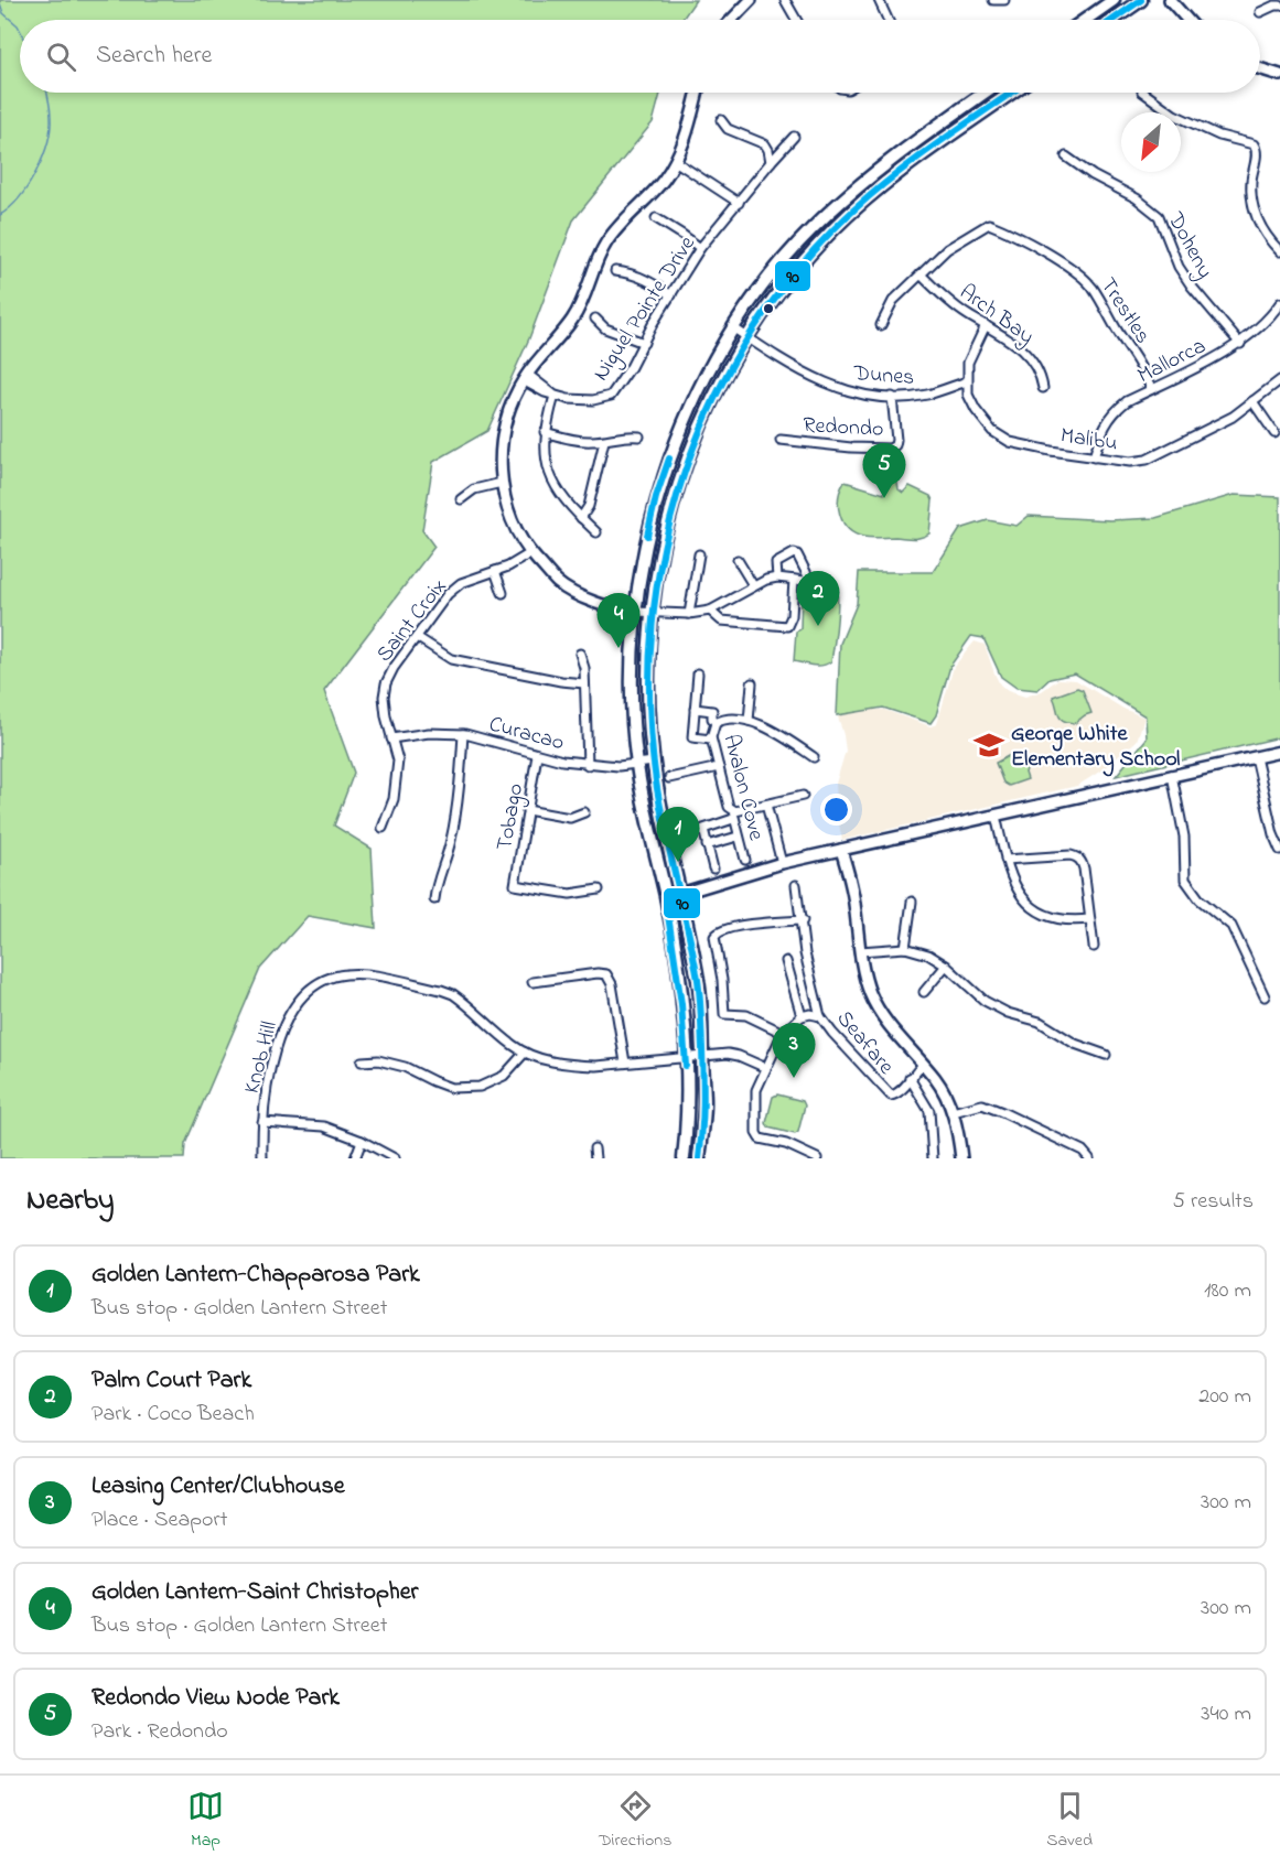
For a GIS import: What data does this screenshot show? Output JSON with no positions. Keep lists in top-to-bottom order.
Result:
{
  "streets": {
    "street": [
      "Doheny",
      "Niguel Pointe Drive",
      "Trestles",
      "Arch Bay",
      "Mallorca",
      "Dunes",
      "Redondo",
      "Malibu",
      "Saint Croix",
      "Curacao",
      "Avalon Cove",
      "Tobago",
      "Seafare",
      "Knob Hill"
    ]
  },
  "crossings": [
    ["Doheny", "Mallorca"],
    ["Trestles", "Arch Bay"],
    ["Trestles", "Mallorca"],
    ["Mallorca", "Malibu"],
    ["Dunes", "Redondo"],
    ["Dunes", "Malibu"],
    ["Saint Croix", "Curacao"],
    ["Curacao", "Tobago"]
  ],
  "places": {
    "school or university": ["George White Elementary School"]
  },
  "lines": ["transit line 90"],
  "north": "bottom left",
  "page": {
    "search": "Search here",
    "pins": [
      "5",
      "2",
      "4",
      "1",
      "3"
    ],
    "heading": ["Nearby", "5 results"],
    "list": [
      {
        "mark": "1",
        "name": "Golden Lantern-Chapparosa Park",
        "note": "Bus stop · Golden Lantern Street",
        "value": "180 m"
      },
      {
        "mark": "2",
        "name": "Palm Court Park",
        "note": "Park · Coco Beach",
        "value": "200 m"
      },
      {
        "mark": "3",
        "name": "Leasing Center/Clubhouse",
        "note": "Place · Seaport",
        "value": "300 m"
      },
      {
        "mark": "4",
        "name": "Golden Lantern-Saint Christopher",
        "note": "Bus stop · Golden Lantern Street",
        "value": "300 m"
      },
      {
        "mark": "5",
        "name": "Redondo View Node Park",
        "note": "Park · Redondo",
        "value": "340 m"
      }
    ],
    "nav": ["Map", "Directions", "Saved"]
  }
}
